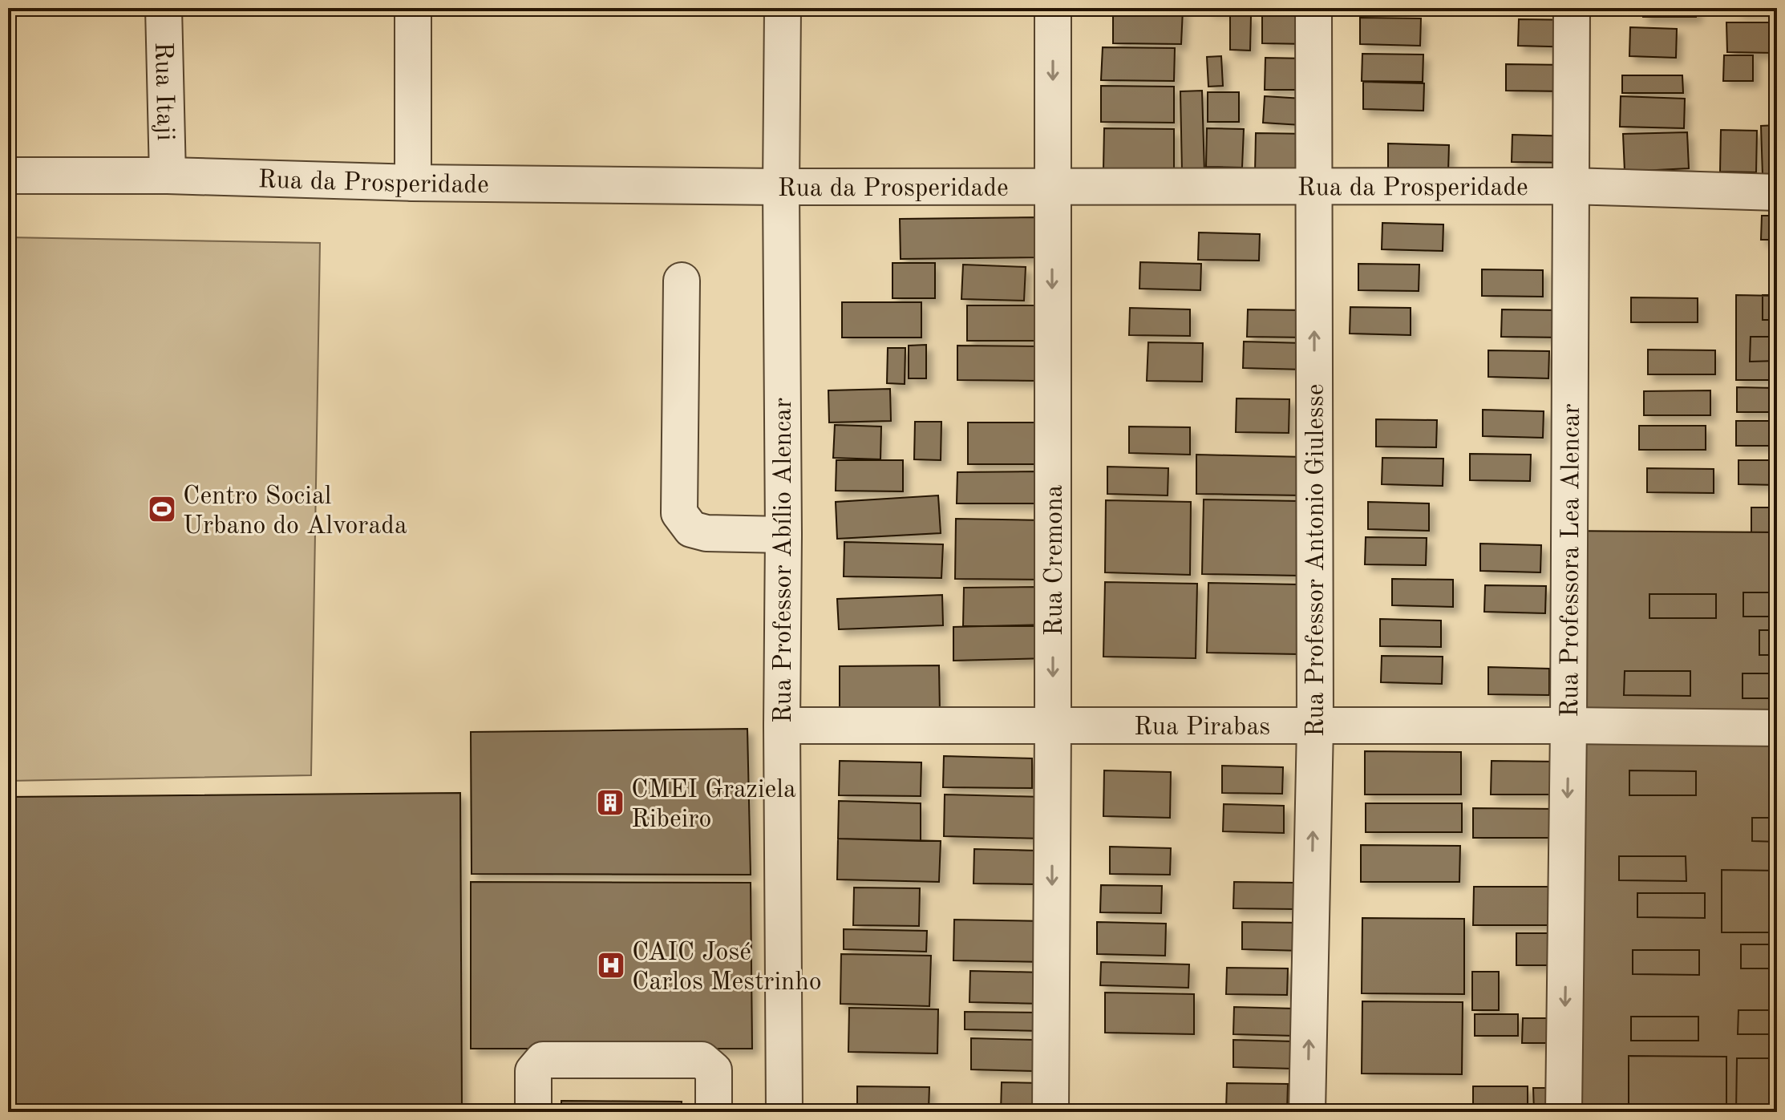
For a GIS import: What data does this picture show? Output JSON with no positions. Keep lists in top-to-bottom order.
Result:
{
  "streets": {
    "street": [
      "Rua Itaji",
      "Rua da Prosperidade",
      "Rua Professor Abílio Alencar",
      "Rua Cremona",
      "Rua Professor Antonio Giulesse",
      "Rua Professora Lea Alencar",
      "Rua Pirabas"
    ]
  },
  "crossings": [
    ["Rua Itaji", "Rua da Prosperidade"],
    ["Rua da Prosperidade", "Rua Professor Abílio Alencar"],
    ["Rua da Prosperidade", "Rua Cremona"],
    ["Rua da Prosperidade", "Rua Professor Antonio Giulesse"],
    ["Rua da Prosperidade", "Rua Professora Lea Alencar"],
    ["Rua Professor Abílio Alencar", "Rua Pirabas"],
    ["Rua Cremona", "Rua Pirabas"],
    ["Rua Professor Antonio Giulesse", "Rua Pirabas"],
    ["Rua Professora Lea Alencar", "Rua Pirabas"]
  ],
  "one_way": ["Rua Cremona", "Rua Professor Antonio Giulesse", "Rua Professora Lea Alencar"],
  "places": {
    "sports": ["Centro Social Urbano do Alvorada"],
    "building": ["CMEI Graziela Ribeiro"],
    "hospital": ["CAIC José Carlos Mestrinho"]
  }
}
